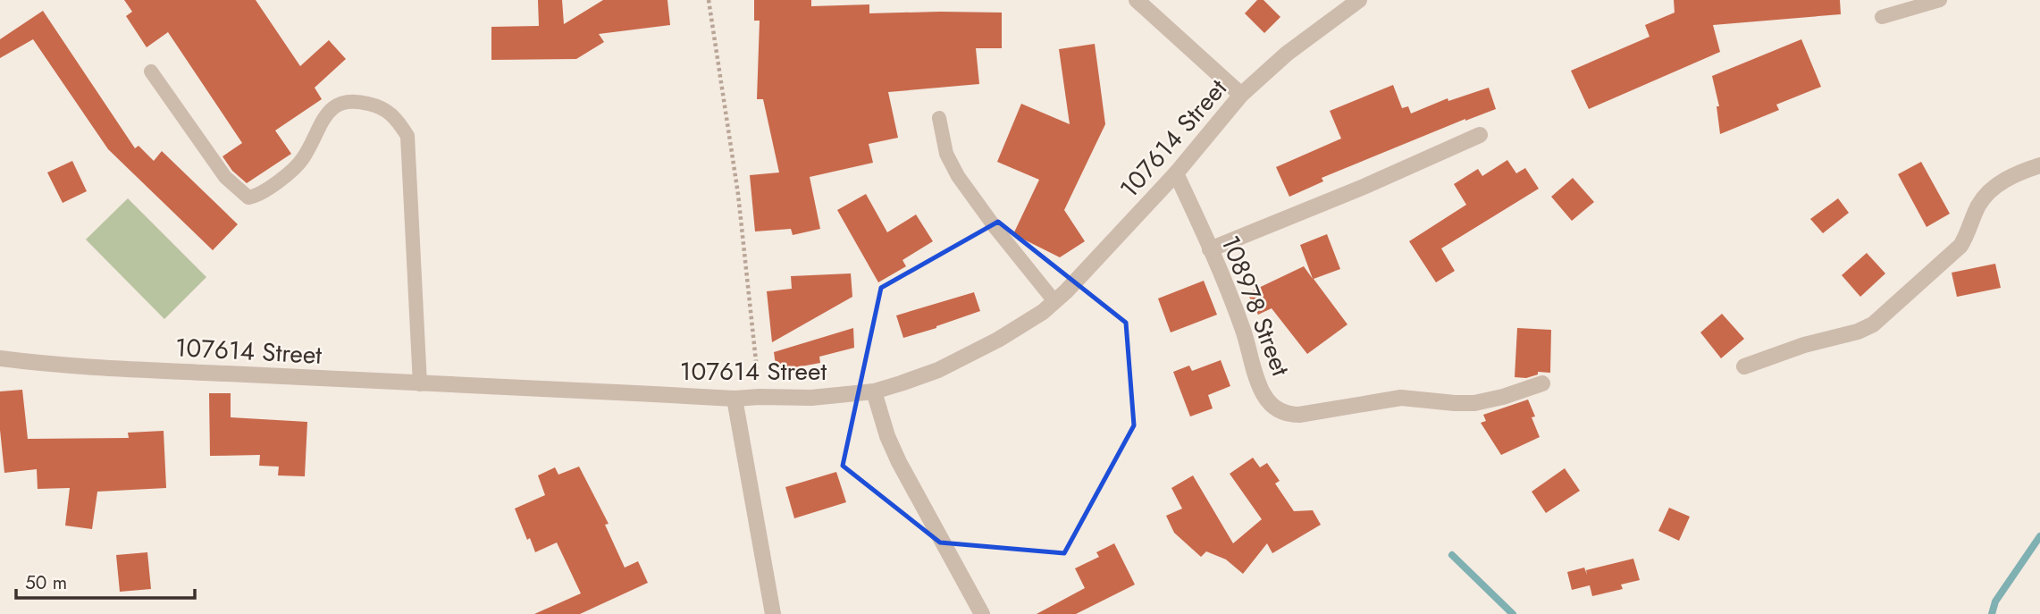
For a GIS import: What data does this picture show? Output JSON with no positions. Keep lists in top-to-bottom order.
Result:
{
  "streets": {
    "street": ["107614 Street", "108978 Street"]
  },
  "crossings": [
    ["107614 Street", "108978 Street"]
  ],
  "scale_bar": "50 m"
}
